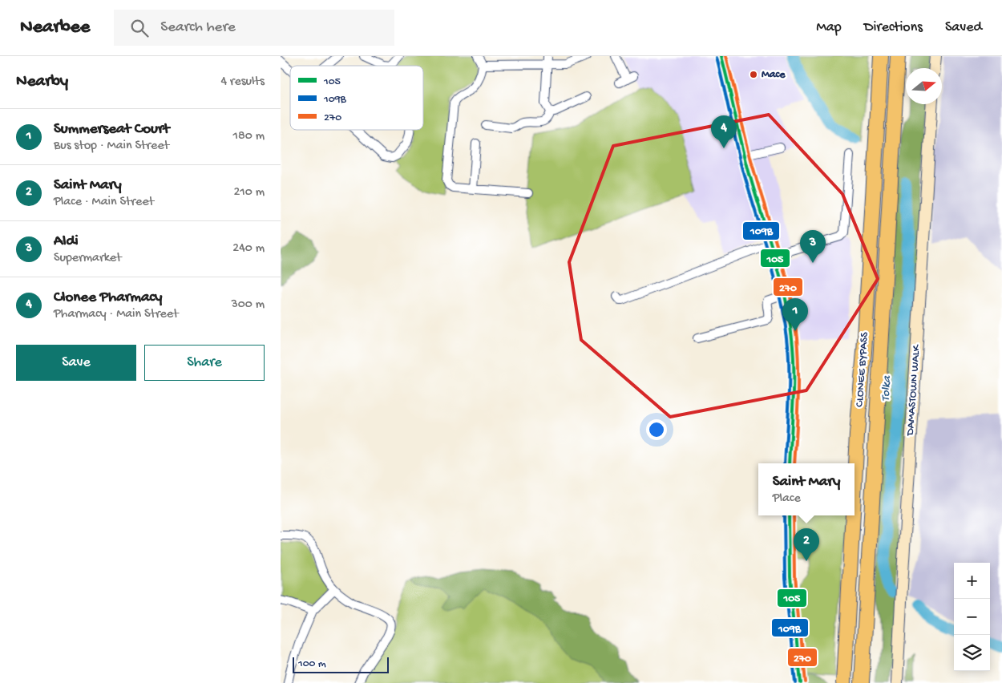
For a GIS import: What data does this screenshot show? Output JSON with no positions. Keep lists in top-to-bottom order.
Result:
{
  "streets": {
    "highway": ["CLONEE BYPASS"],
    "main road": ["DAMASTOWN WALK"]
  },
  "water": ["Tolka"],
  "places": ["Mace"],
  "lines": ["transit line 105", "transit line 270", "transit line 109B"],
  "legend": ["105", "109B", "270"],
  "scale_bar": "100 m",
  "north": "right",
  "page": {
    "header": "Nearbee",
    "search": "Search here",
    "nav": ["Map", "Directions", "Saved"],
    "heading": ["Nearby", "4 results"],
    "list": [
      {
        "mark": "1",
        "name": "Summerseat Court",
        "note": "Bus stop · Main Street",
        "value": "180 m"
      },
      {
        "mark": "2",
        "name": "Saint Mary",
        "note": "Place · Main Street",
        "value": "210 m"
      },
      {
        "mark": "3",
        "name": "Aldi",
        "note": "Supermarket",
        "value": "240 m"
      },
      {
        "mark": "4",
        "name": "Clonee Pharmacy",
        "note": "Pharmacy · Main Street",
        "value": "300 m"
      }
    ],
    "pins": [
      "4",
      "3",
      "1",
      "2"
    ],
    "buttons": ["Save", "Share"],
    "popup": ["Saint Mary", "Place"],
    "map_buttons": ["+", "−"],
    "scale": "100 m"
  }
}
